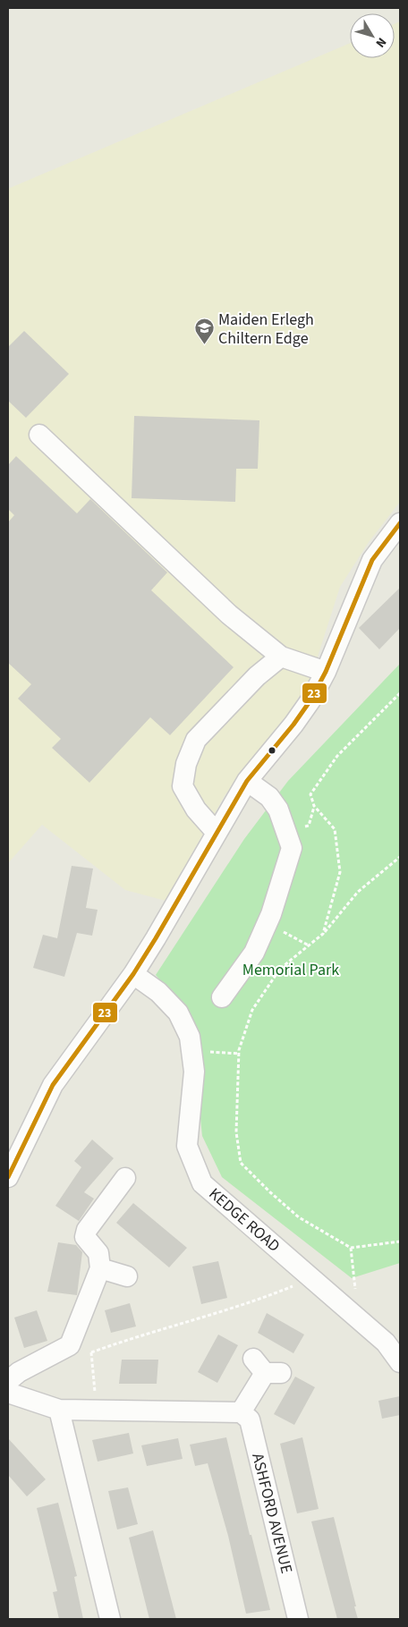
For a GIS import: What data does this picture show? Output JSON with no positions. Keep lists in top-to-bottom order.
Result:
{
  "streets": {
    "street": ["KEDGE ROAD", "ASHFORD AVENUE"]
  },
  "parks": ["Memorial Park"],
  "places": {
    "school or university": ["Maiden Erlegh Chiltern Edge"]
  },
  "lines": ["transit line 23"],
  "north": "bottom right"
}
